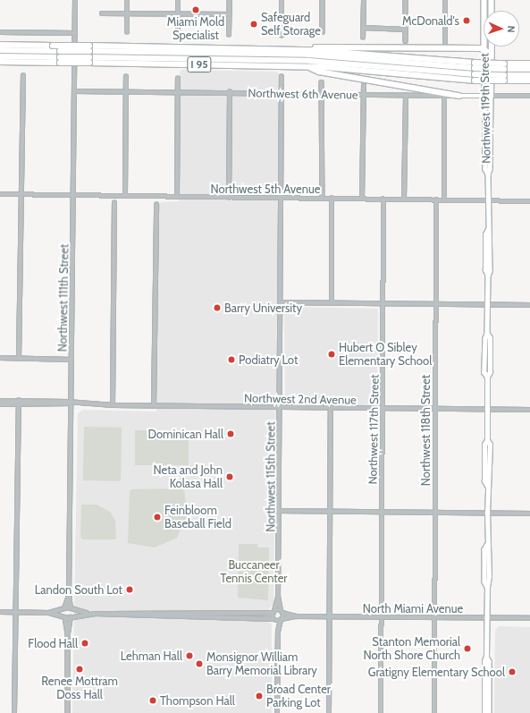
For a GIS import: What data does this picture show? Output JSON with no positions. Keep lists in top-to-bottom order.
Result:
{
  "streets": {
    "highway": ["I 95", "Northwest 119th Street"],
    "main road": ["Northwest 6th Avenue"],
    "street": [
      "Northwest 5th Avenue",
      "Northwest 111th Street",
      "Northwest 2nd Avenue",
      "Northwest 117th Street",
      "Northwest 118th Street",
      "Northwest 115th Street",
      "North Miami Avenue"
    ]
  },
  "crossings": [
    ["Northwest 6th Avenue", "Northwest 119th Street"],
    ["Northwest 6th Avenue", "Northwest 111th Street"],
    ["Northwest 6th Avenue", "Northwest 115th Street"],
    ["Northwest 119th Street", "Northwest 5th Avenue"],
    ["Northwest 119th Street", "Northwest 2nd Avenue"],
    ["Northwest 119th Street", "North Miami Avenue"],
    ["Northwest 5th Avenue", "Northwest 111th Street"],
    ["Northwest 5th Avenue", "Northwest 117th Street"],
    ["Northwest 5th Avenue", "Northwest 118th Street"],
    ["Northwest 5th Avenue", "Northwest 115th Street"],
    ["Northwest 111th Street", "Northwest 2nd Avenue"],
    ["Northwest 2nd Avenue", "Northwest 117th Street"],
    ["Northwest 2nd Avenue", "Northwest 118th Street"],
    ["Northwest 2nd Avenue", "Northwest 115th Street"],
    ["Northwest 117th Street", "North Miami Avenue"],
    ["Northwest 118th Street", "North Miami Avenue"]
  ],
  "parks": ["Buccaneer Tennis Center"],
  "places": [
    "Miami Mold Specialist",
    "McDonald's",
    "Safeguard Self Storage",
    "Barry University",
    "Hubert O Sibley Elementary School",
    "Podiatry Lot",
    "Dominican Hall",
    "Neta and John Kolasa Hall",
    "Feinbloom Baseball Field",
    "Landon South Lot",
    "Flood Hall",
    "Stanton Memorial North Shore Church",
    "Lehman Hall",
    "Monsignor William Barry Memorial Library",
    "Renee Mottram Doss Hall",
    "Gratigny Elementary School",
    "Broad Center Parking Lot",
    "Thompson Hall"
  ],
  "north": "right"
}
